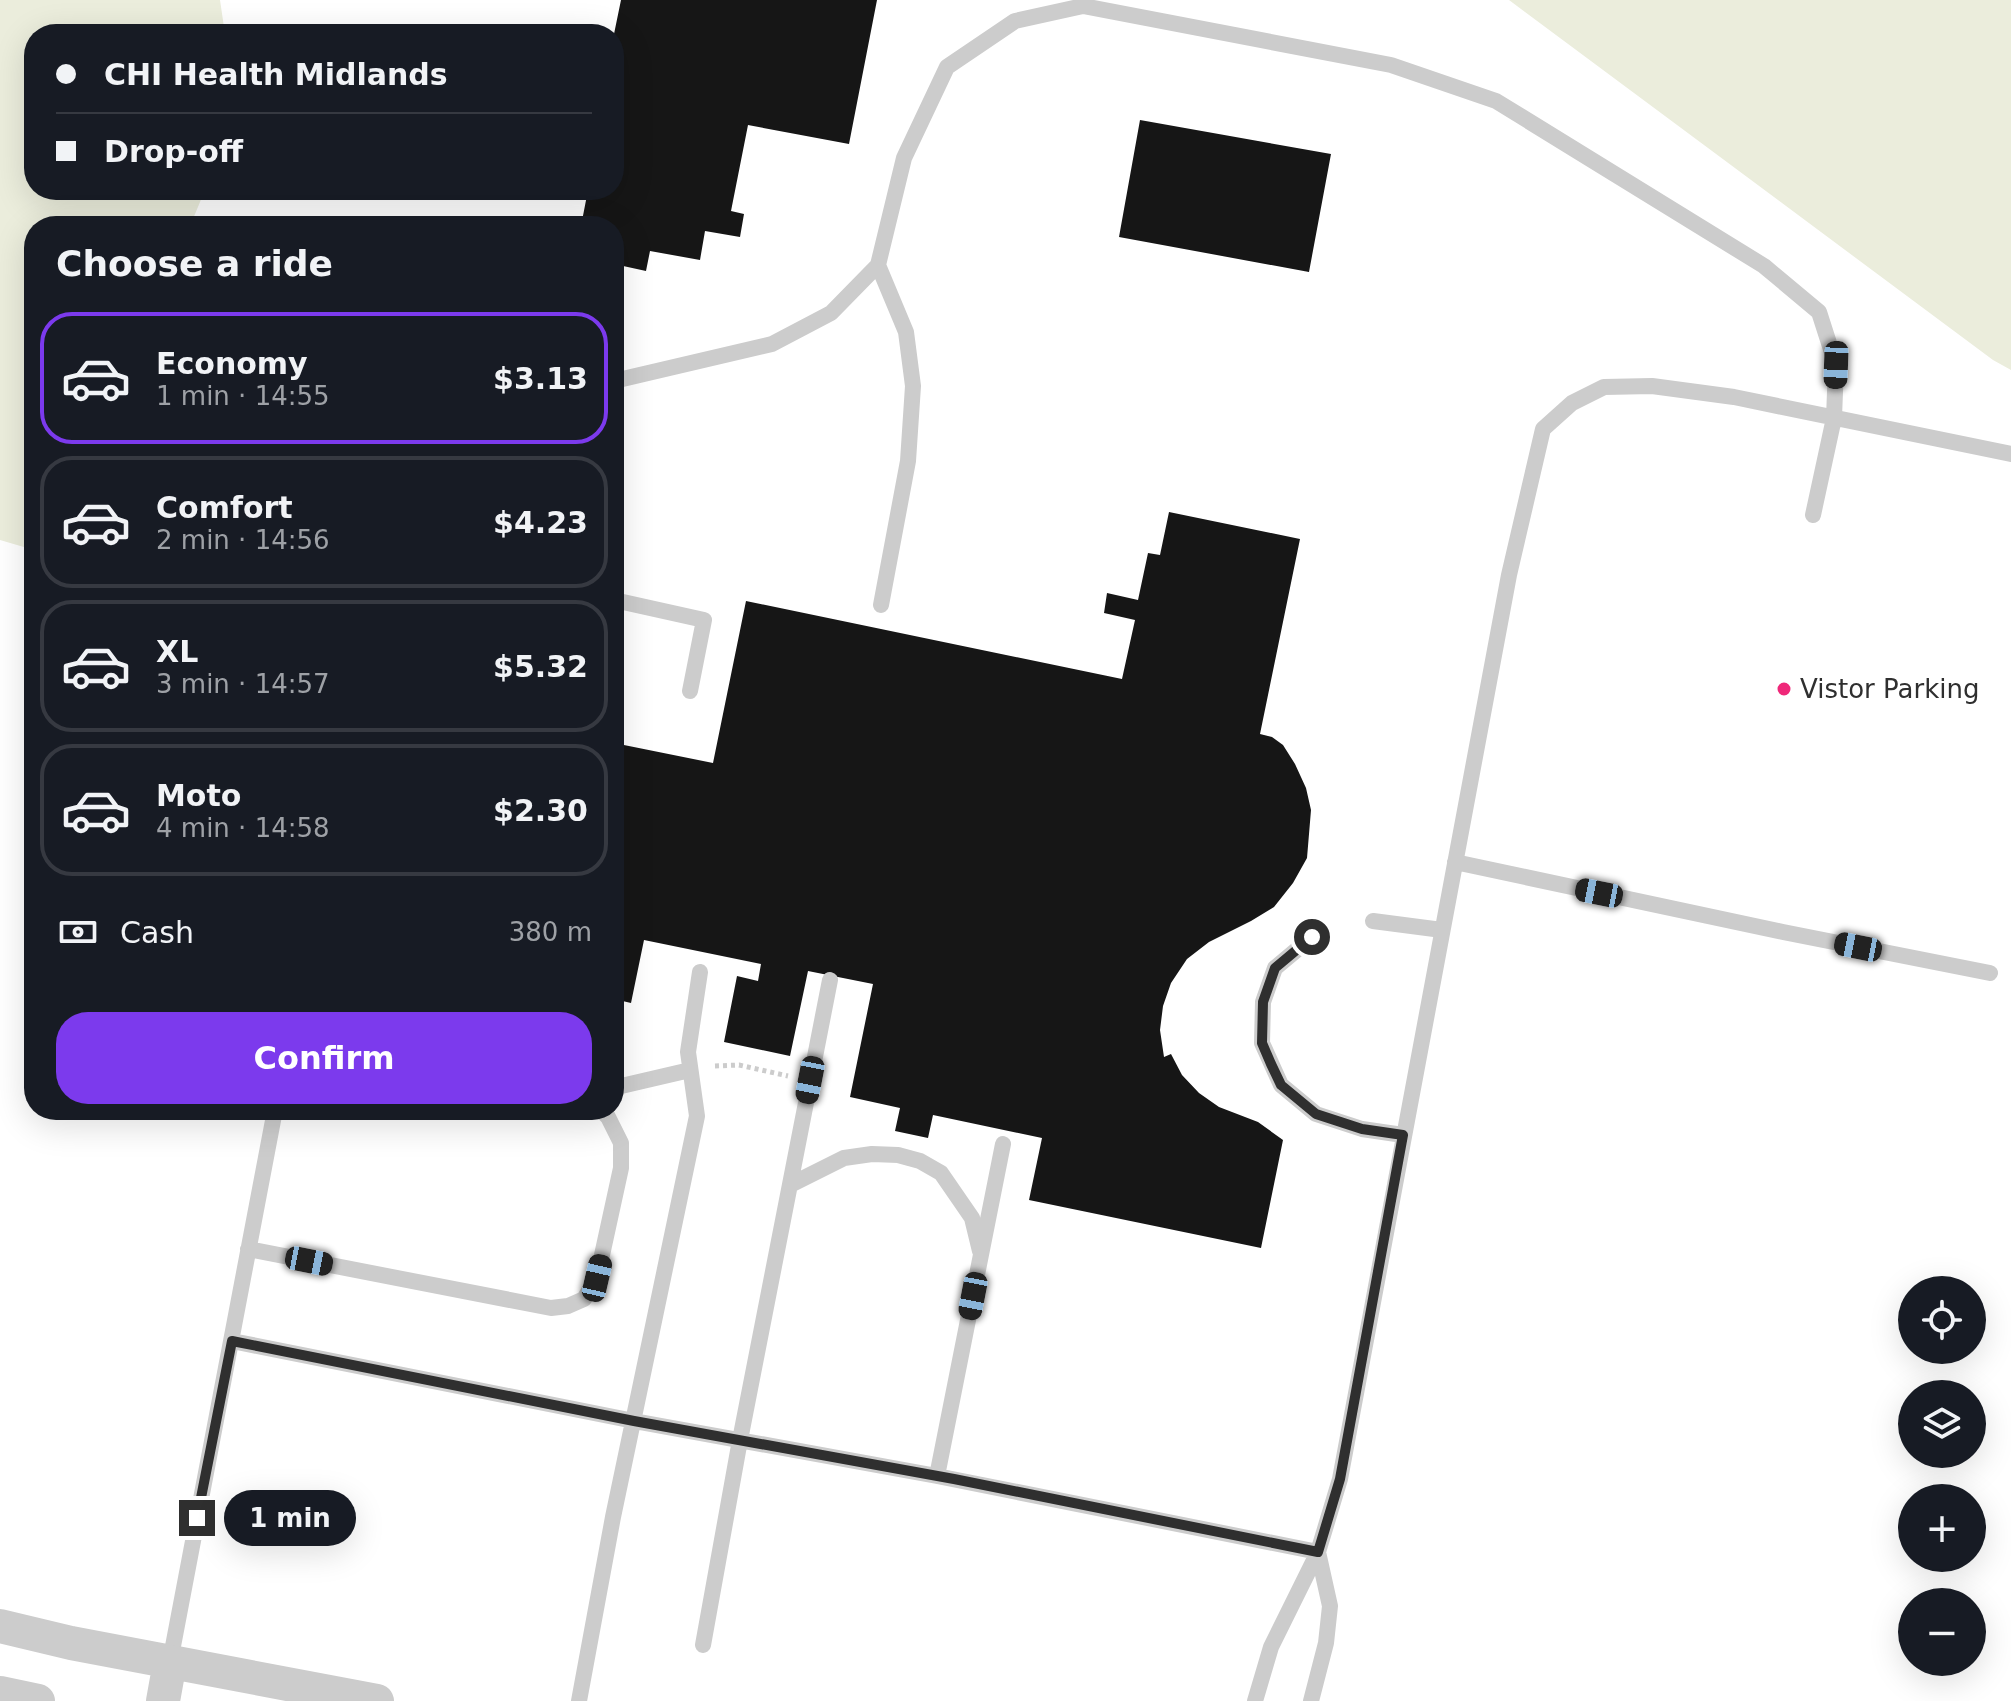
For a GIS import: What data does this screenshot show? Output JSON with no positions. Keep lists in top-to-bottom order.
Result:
{
  "places": ["Vistor Parking"],
  "page": {
    "banner": ["CHI Health Midlands", "Drop-off"],
    "heading": "Choose a ride",
    "list": [
      {
        "name": "Economy",
        "note": "1 min · 14:55",
        "value": "$3.13"
      },
      {
        "name": "Comfort",
        "note": "2 min · 14:56",
        "value": "$4.23"
      },
      {
        "name": "XL",
        "note": "3 min · 14:57",
        "value": "$5.32"
      },
      {
        "name": "Moto",
        "note": "4 min · 14:58",
        "value": "$2.30"
      }
    ],
    "pay": ["Cash", "380 m"],
    "buttons": "Confirm",
    "map_buttons": ["+", "−"],
    "bubble": "1 min"
  }
}
